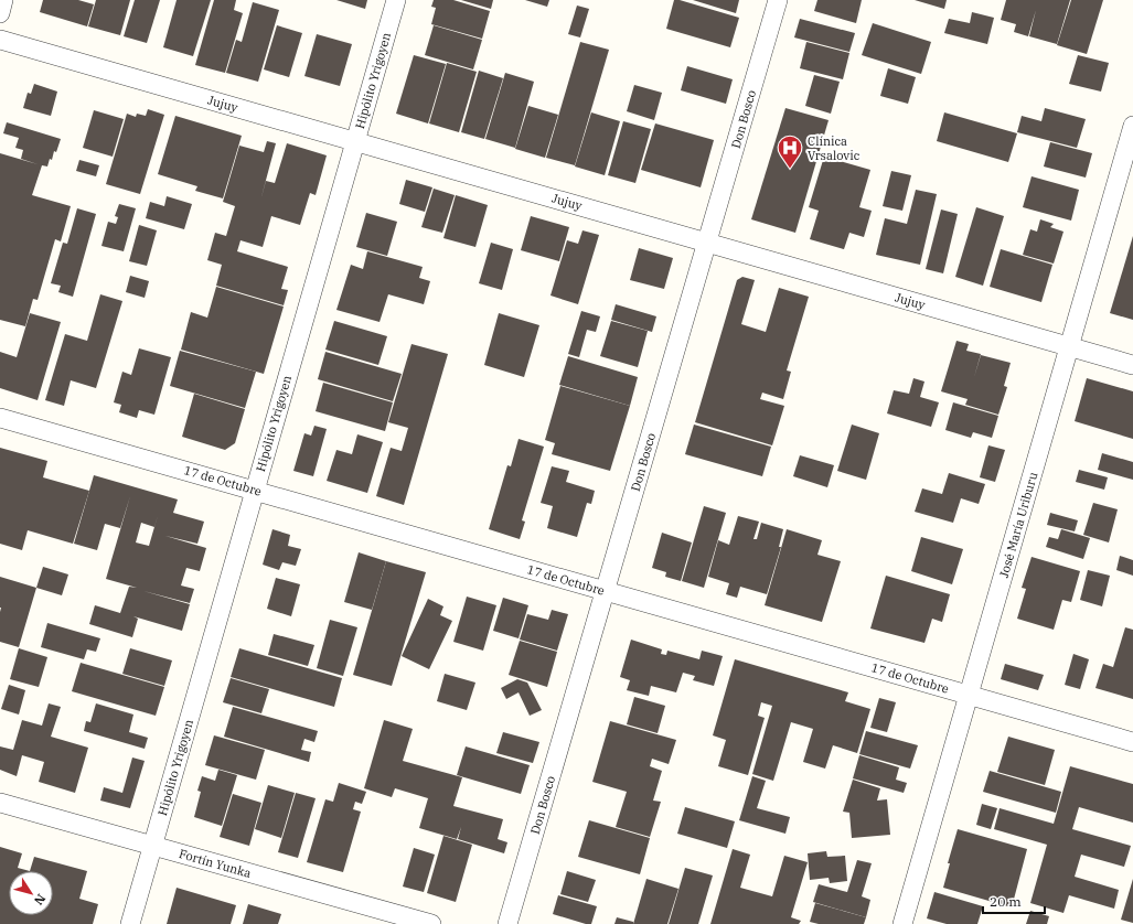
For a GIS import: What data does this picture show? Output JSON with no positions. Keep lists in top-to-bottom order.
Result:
{
  "streets": {
    "street": [
      "Hipólito Yrigoyen",
      "Jujuy",
      "Don Bosco",
      "17 de Octubre",
      "José María Uriburu",
      "Fortín Yunka"
    ]
  },
  "crossings": [
    ["Hipólito Yrigoyen", "Jujuy"],
    ["Hipólito Yrigoyen", "17 de Octubre"],
    ["Hipólito Yrigoyen", "Fortín Yunka"],
    ["Jujuy", "Don Bosco"],
    ["Jujuy", "José María Uriburu"],
    ["Don Bosco", "17 de Octubre"],
    ["17 de Octubre", "José María Uriburu"]
  ],
  "places": {
    "hospital": ["Clínica Vrsalovic"]
  },
  "scale_bar": "20 m",
  "north": "bottom right"
}
